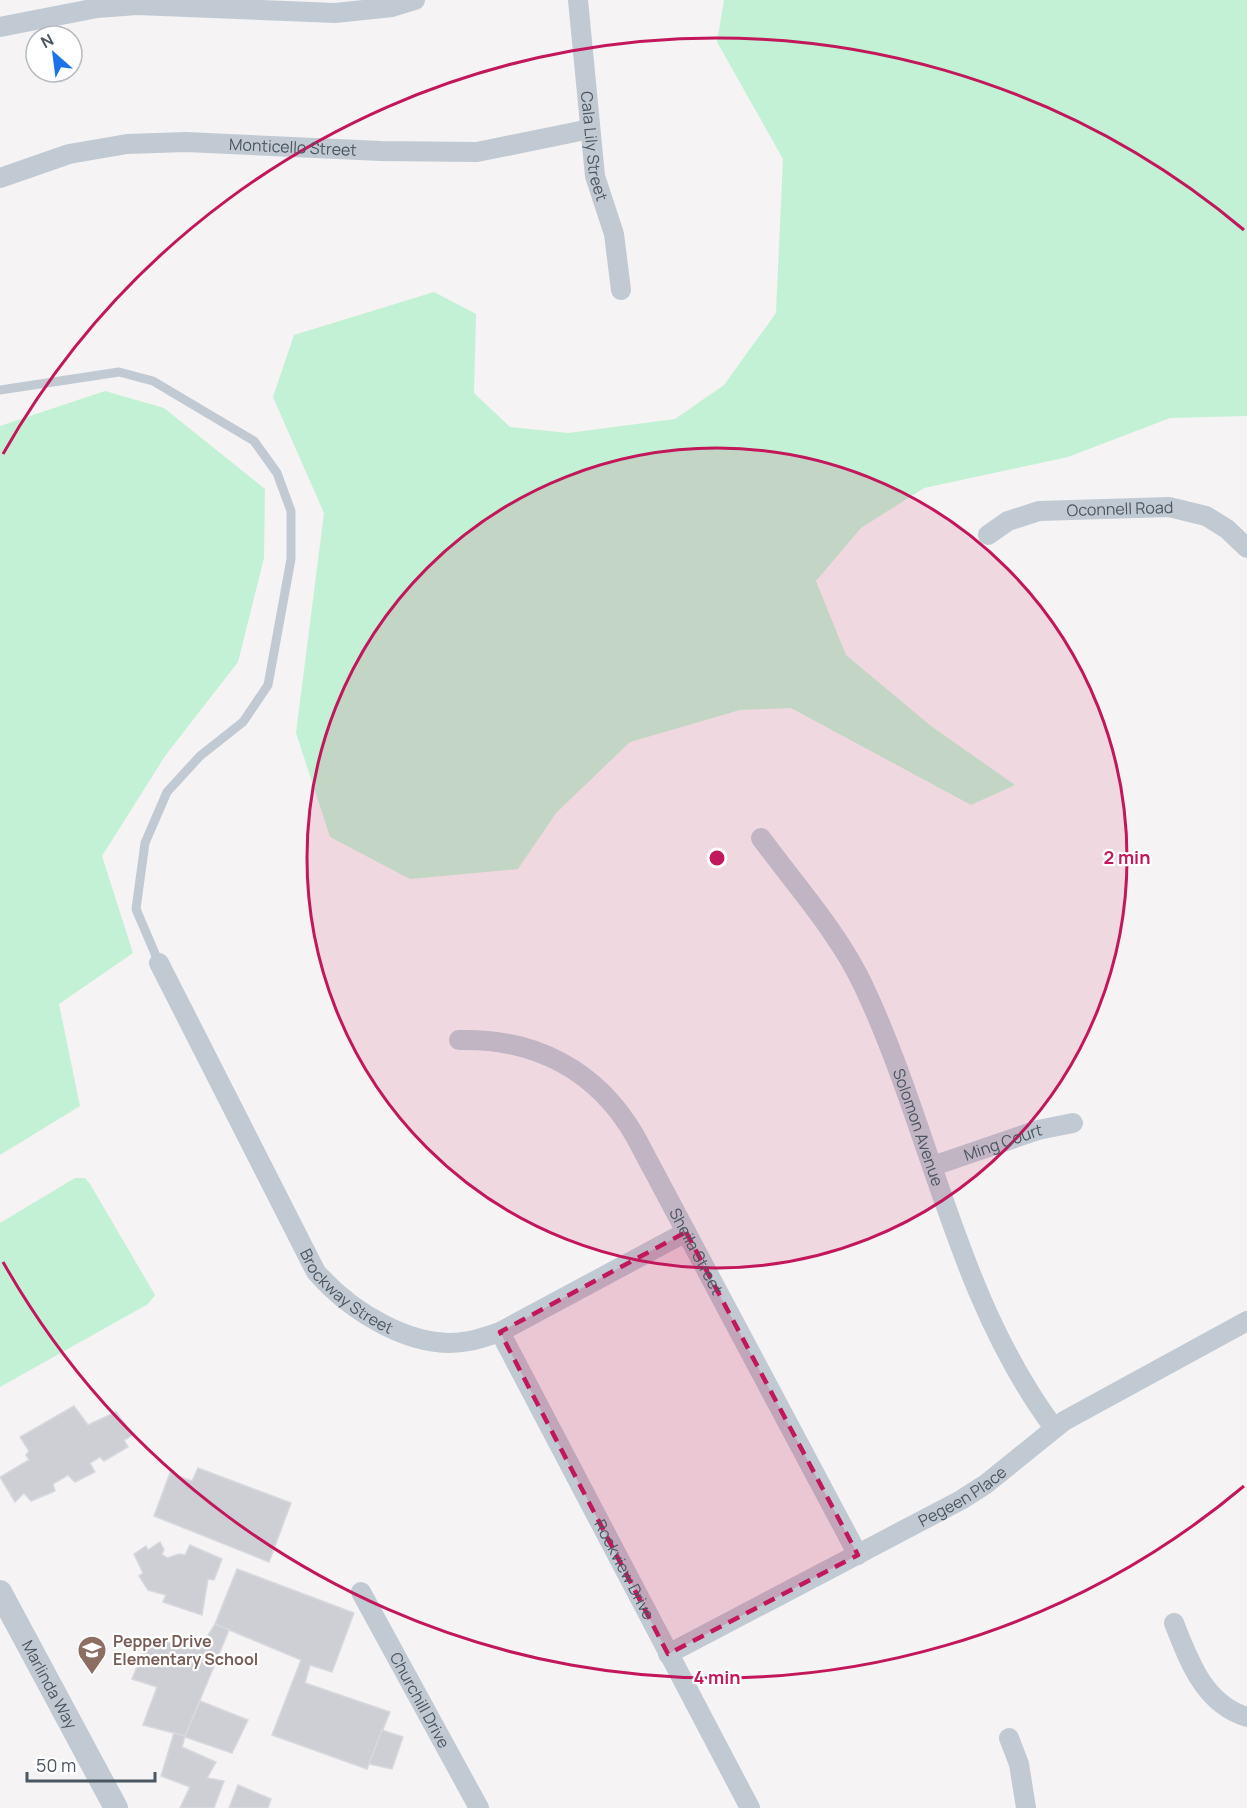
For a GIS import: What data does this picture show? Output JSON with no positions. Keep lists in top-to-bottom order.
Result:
{
  "streets": {
    "street": [
      "Cala Lily Street",
      "Monticello Street",
      "Oconnell Road",
      "Solomon Avenue",
      "Ming Court",
      "Sheila Street",
      "Brockway Street",
      "Pegeen Place",
      "Rockview Drive",
      "Marlinda Way",
      "Churchill Drive"
    ]
  },
  "crossings": [
    ["Cala Lily Street", "Monticello Street"],
    ["Solomon Avenue", "Ming Court"],
    ["Solomon Avenue", "Pegeen Place"],
    ["Sheila Street", "Brockway Street"],
    ["Sheila Street", "Pegeen Place"],
    ["Brockway Street", "Rockview Drive"],
    ["Pegeen Place", "Rockview Drive"]
  ],
  "places": {
    "school or university": ["Pepper Drive Elementary School"]
  },
  "scale_bar": "50 m",
  "north": "top left",
  "rings": ["2 min", "4 min"]
}
